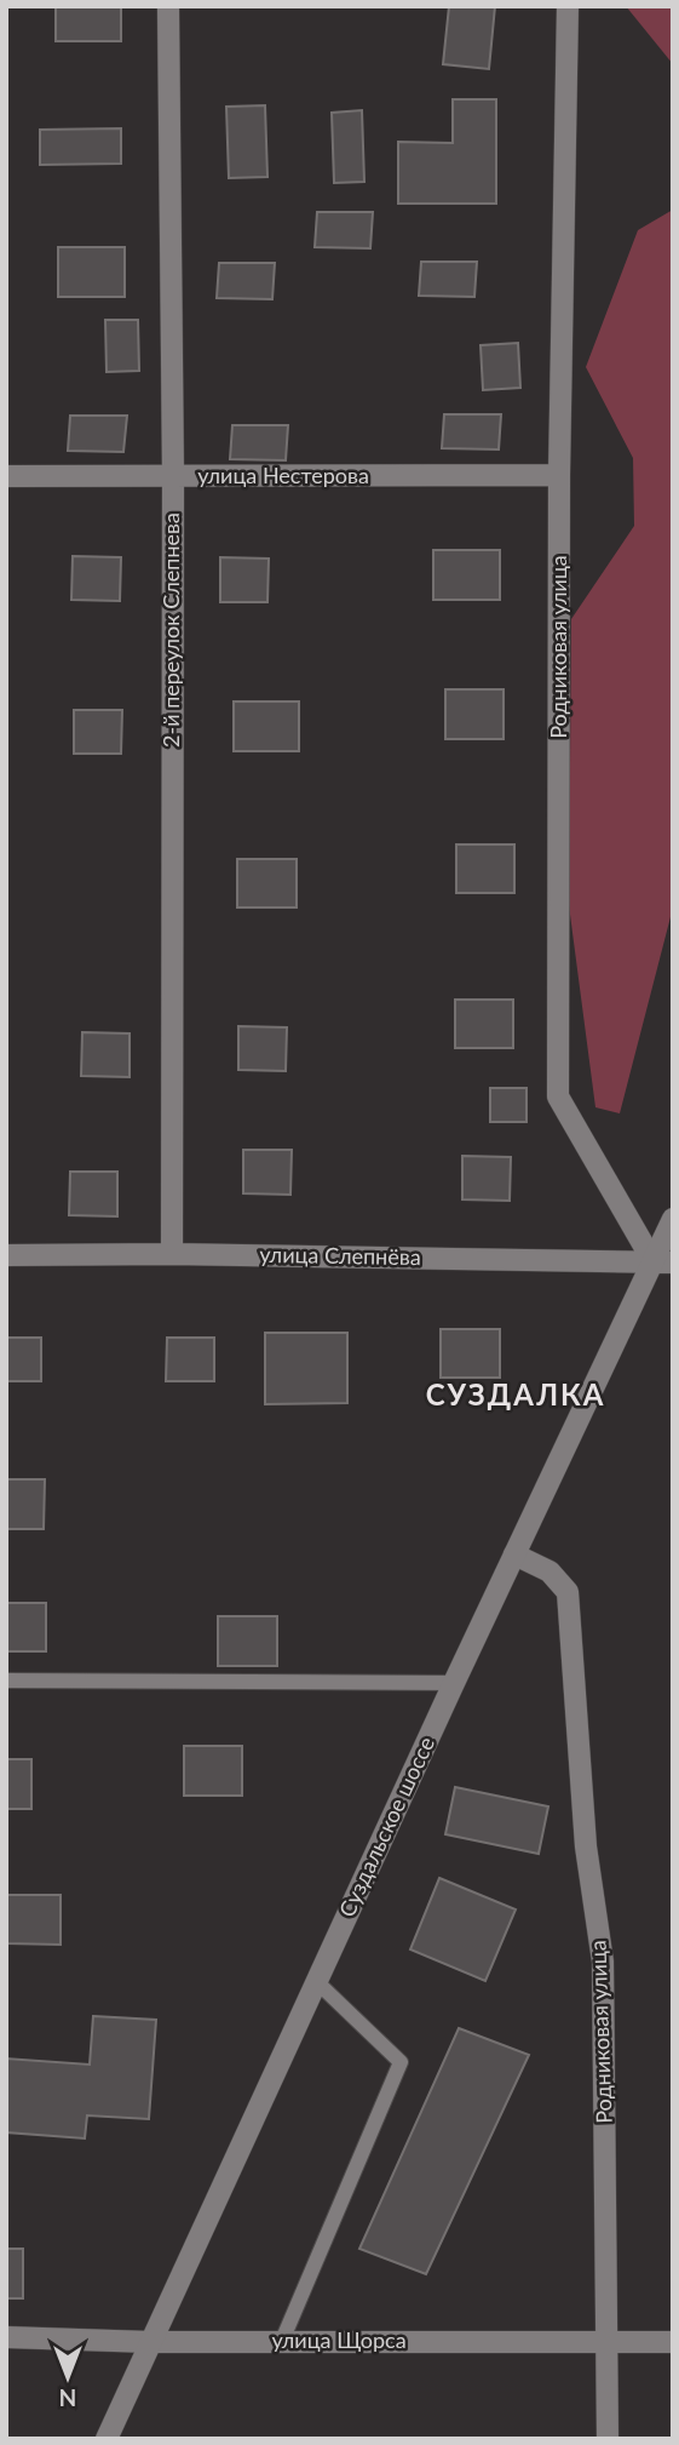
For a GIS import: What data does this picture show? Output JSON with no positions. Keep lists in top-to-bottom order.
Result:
{
  "streets": {
    "street": [
      "улица Нестерова",
      "2-й переулок Слепнева",
      "Родниковая улица",
      "улица Слепнёва",
      "Суздальское шоссе",
      "улица Щорса"
    ]
  },
  "crossings": [
    ["улица Нестерова", "2-й переулок Слепнева"],
    ["улица Нестерова", "Родниковая улица"],
    ["2-й переулок Слепнева", "улица Слепнёва"],
    ["Родниковая улица", "улица Слепнёва"],
    ["Родниковая улица", "Суздальское шоссе"],
    ["Родниковая улица", "улица Щорса"],
    ["улица Слепнёва", "Суздальское шоссе"],
    ["Суздальское шоссе", "улица Щорса"]
  ],
  "districts": ["СУЗДАЛКА"],
  "north": "bottom"
}
